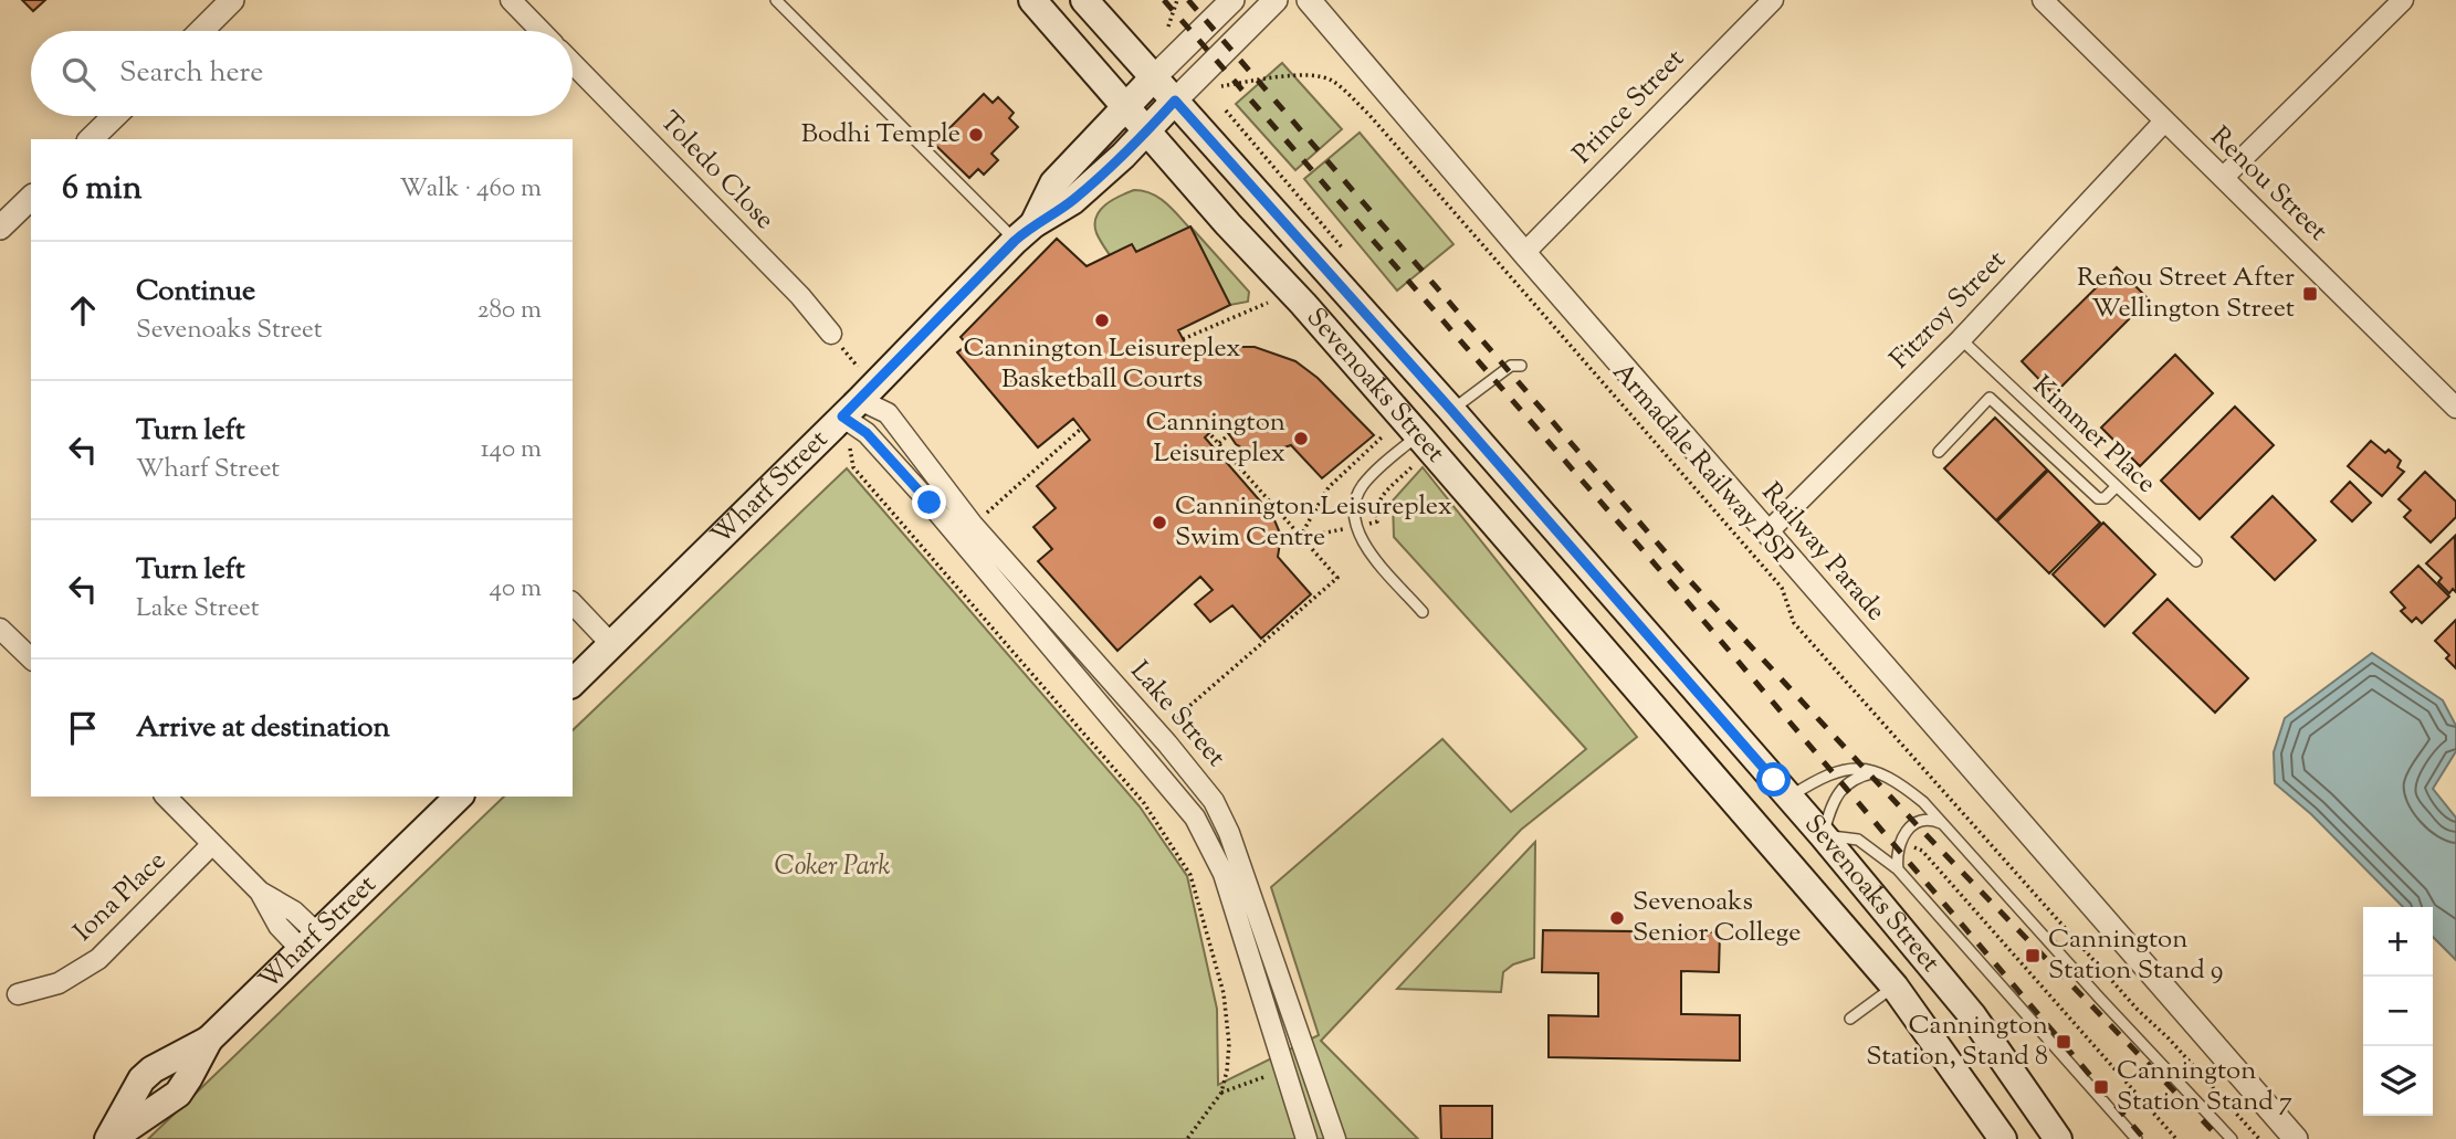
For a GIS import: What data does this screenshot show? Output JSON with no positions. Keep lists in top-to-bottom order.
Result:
{
  "streets": {
    "main road": ["Sevenoaks Street", "Wharf Street"],
    "street": [
      "Prince Street",
      "Toledo Close",
      "Renou Street",
      "Fitzroy Street",
      "Railway Parade",
      "Lake Street",
      "Iona Place"
    ],
    "lane": ["Kimmer Place"],
    "path": ["Armadale Railway PSP"]
  },
  "crossings": [
    ["Prince Street", "Railway Parade"],
    ["Renou Street", "Fitzroy Street"],
    ["Fitzroy Street", "Kimmer Place"],
    ["Fitzroy Street", "Railway Parade"],
    ["Sevenoaks Street", "Wharf Street"],
    ["Wharf Street", "Lake Street"]
  ],
  "parks": ["Coker Park"],
  "places": {
    "other": [
      "Bodhi Temple",
      "Cannington Leisureplex Basketball Courts",
      "Cannington Leisureplex",
      "Cannington Leisureplex Swim Centre",
      "Sevenoaks Senior College"
    ],
    "transit": [
      "Renou Street After Wellington Street",
      "Cannington Station Stand 9",
      "Cannington Station, Stand 8",
      "Cannington Station Stand 7"
    ]
  },
  "page": {
    "search": "Search here",
    "heading": ["6 min", "Walk · 460 m"],
    "list": [
      ["Continue", "Sevenoaks Street", "280 m"],
      ["Turn left", "Wharf Street", "140 m"],
      ["Turn left", "Lake Street", "40 m"],
      "Arrive at destination"
    ],
    "map_buttons": ["+", "−"]
  }
}
